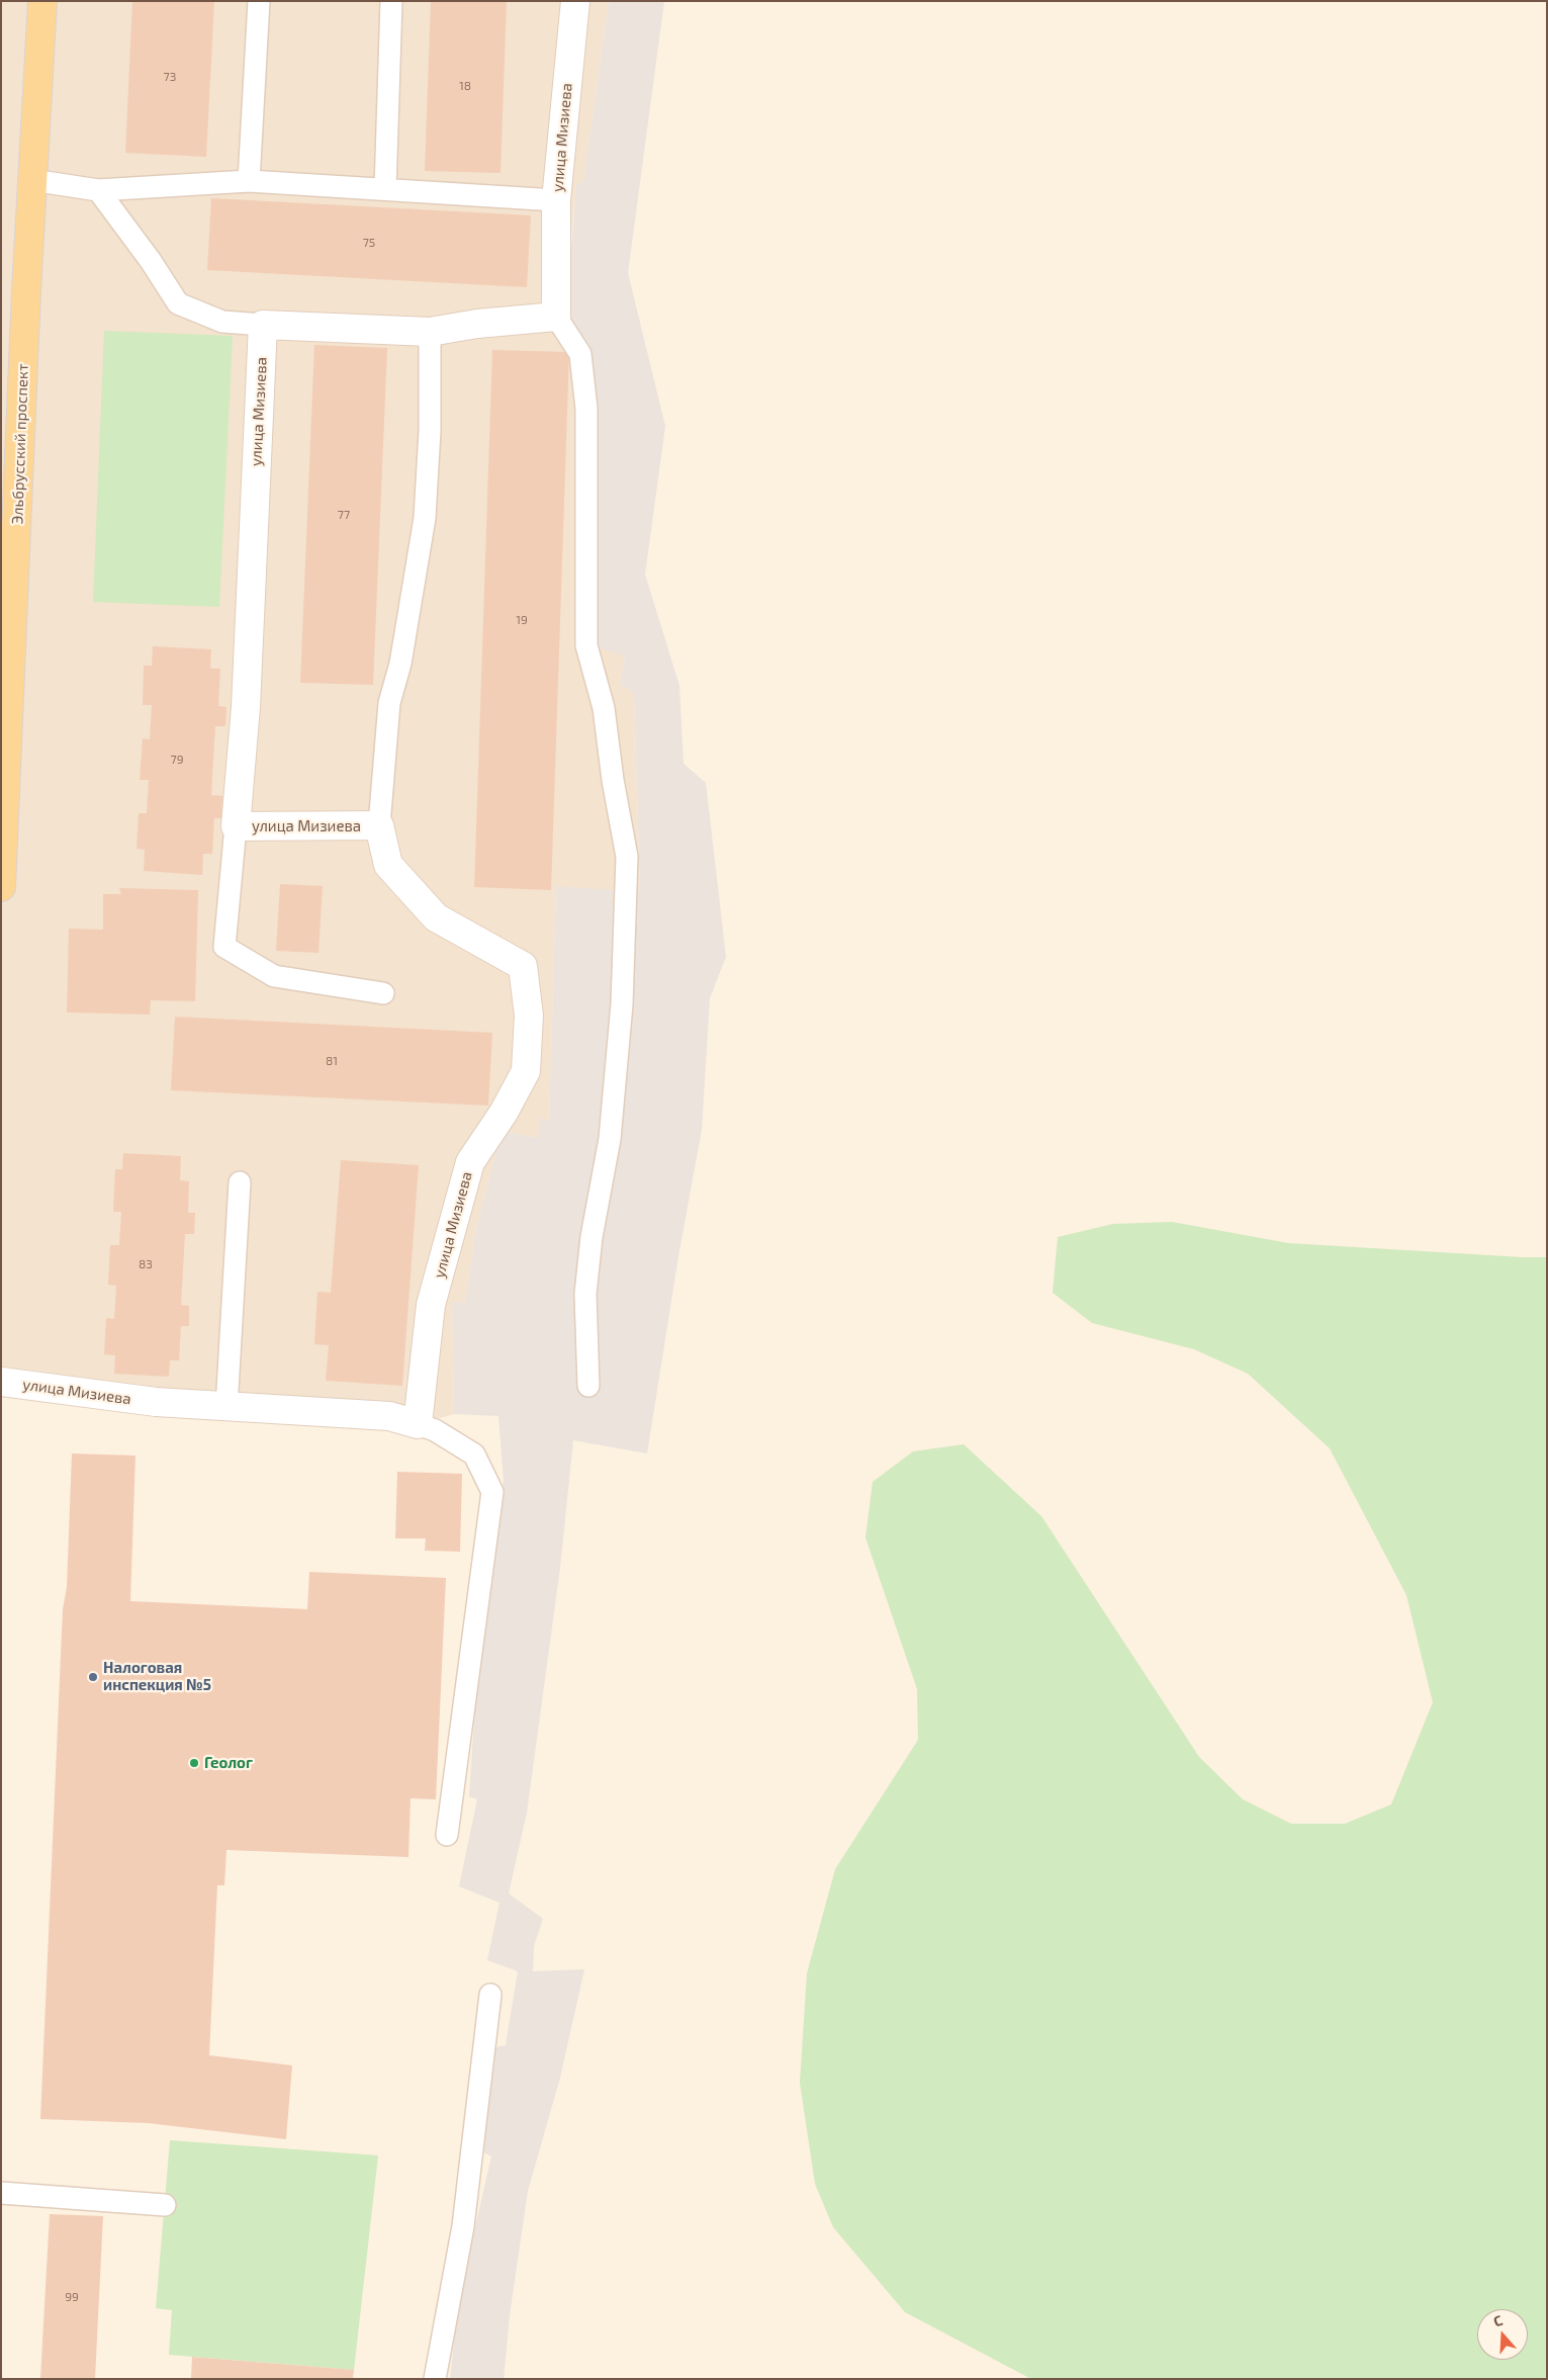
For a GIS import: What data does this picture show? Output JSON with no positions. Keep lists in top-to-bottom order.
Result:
{
  "streets": {
    "main road": ["Эльбрусский проспект"],
    "street": ["улица Мизиева"]
  },
  "places": ["Налоговая инспекция №5", "Геолог"],
  "house_numbers": [
    "73",
    "18",
    "75",
    "77",
    "19",
    "79",
    "81",
    "83",
    "99"
  ],
  "north": "top"
}
